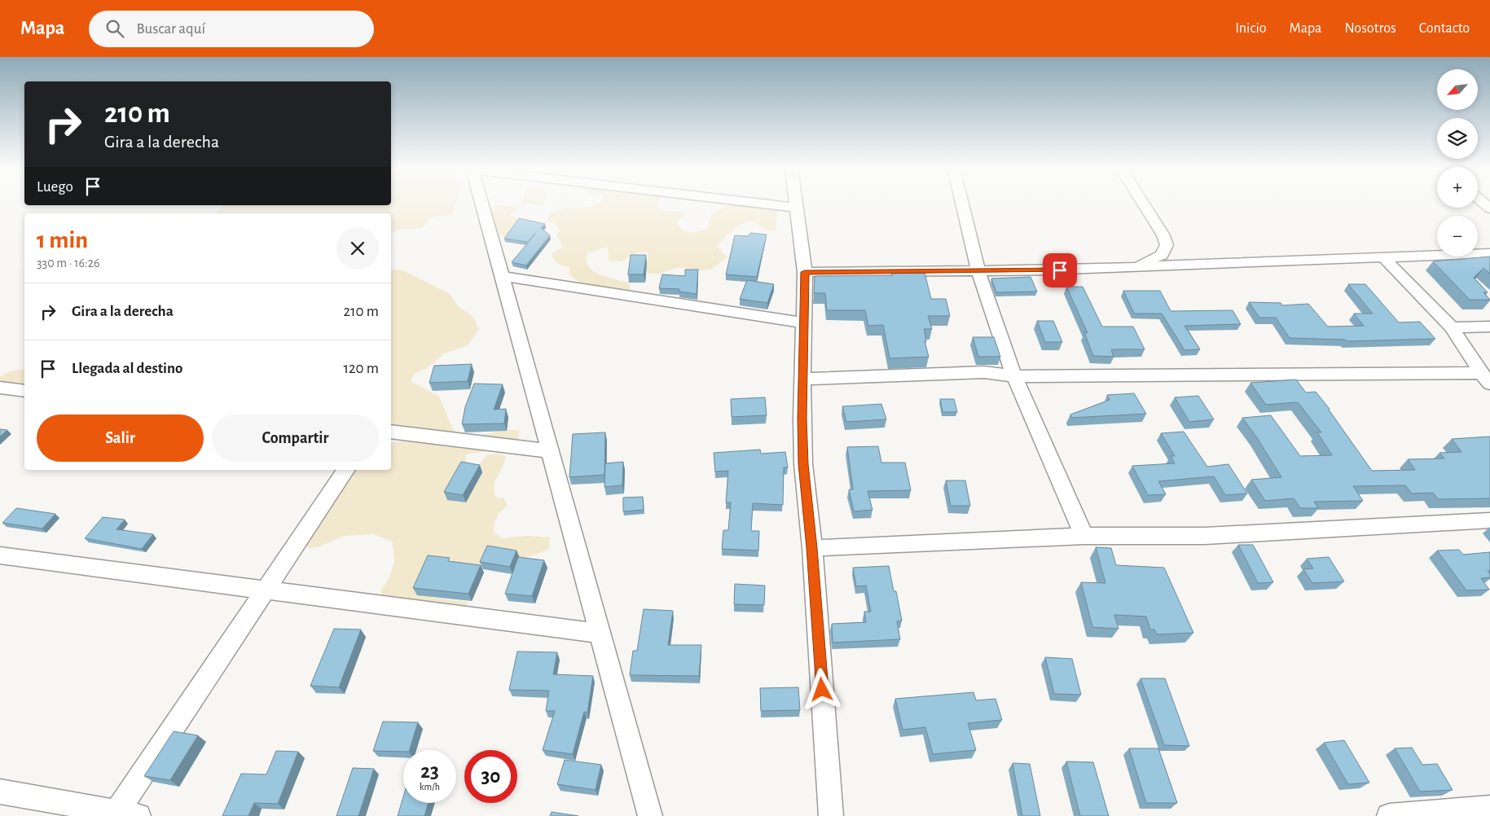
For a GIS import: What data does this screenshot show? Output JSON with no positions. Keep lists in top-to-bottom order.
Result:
{
  "north": "bottom left",
  "page": {
    "header": "Mapa",
    "search": "Buscar aquí",
    "nav": [
      "Inicio",
      "Mapa",
      "Nosotros",
      "Contacto"
    ],
    "map_buttons": ["+", "−"],
    "turn": ["210 m", "Gira a la derecha"],
    "then": "Luego",
    "heading": ["1 min", "330 m · 16:26"],
    "list": [
      {
        "name": "Gira a la derecha",
        "value": "210 m"
      },
      {
        "name": "Llegada al destino",
        "value": "120 m"
      }
    ],
    "buttons": ["Salir", "Compartir"],
    "speed": "23 km/h",
    "limit": "30"
  }
}
